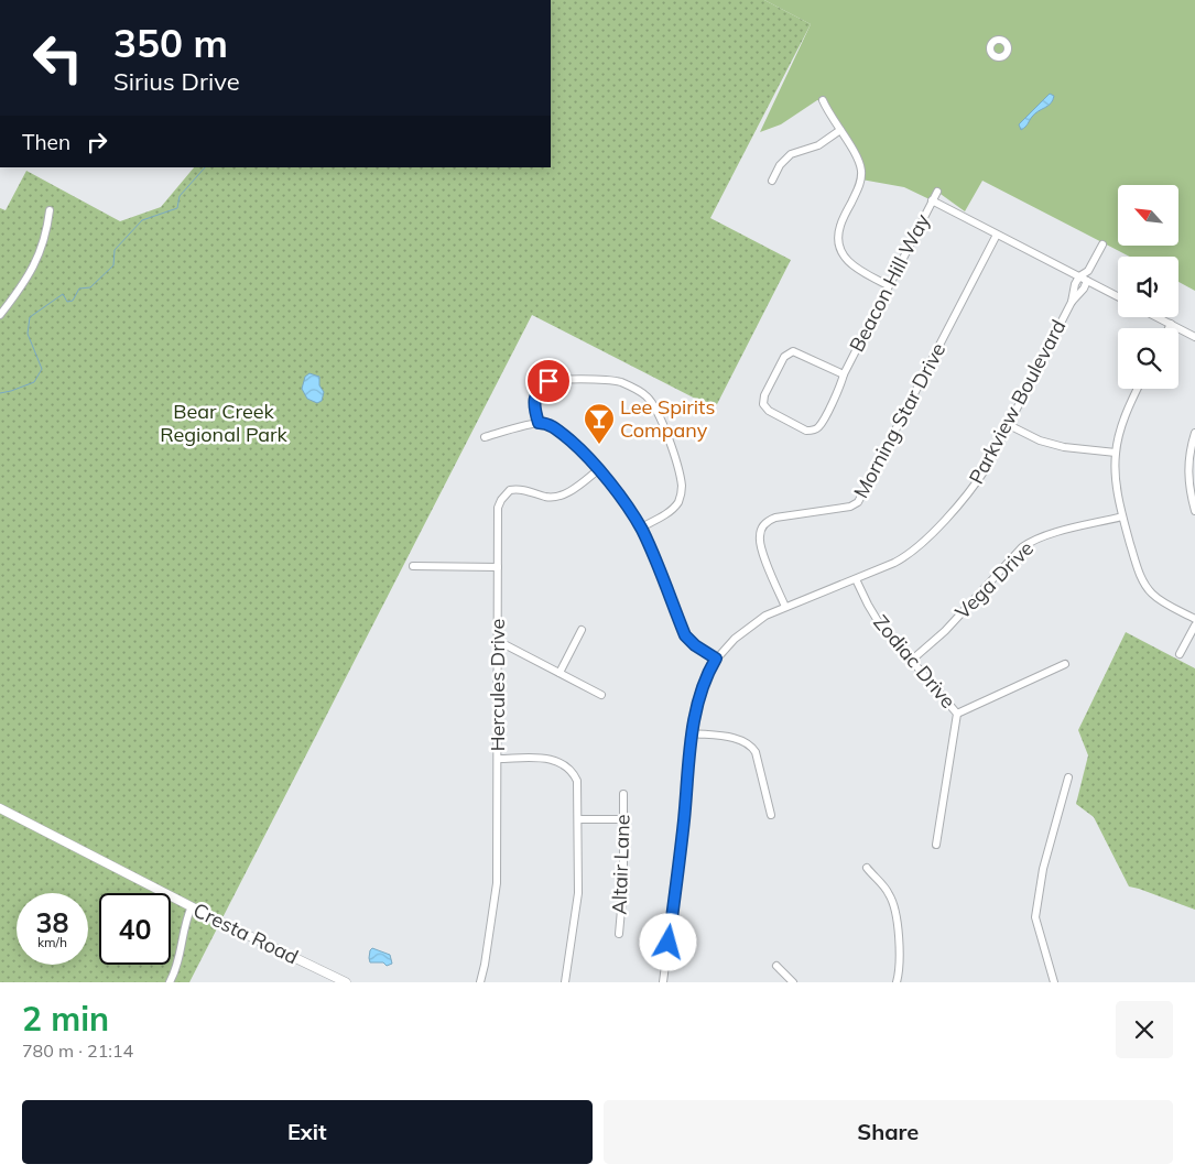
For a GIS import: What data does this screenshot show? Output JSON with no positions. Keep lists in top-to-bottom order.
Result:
{
  "streets": {
    "main road": ["Cresta Road"],
    "street": [
      "Beacon Hill Way",
      "Parkview Boulevard",
      "Morning Star Drive",
      "Vega Drive",
      "Zodiac Drive",
      "Hercules Drive",
      "Altair Lane"
    ]
  },
  "crossings": [
    ["Parkview Boulevard", "Morning Star Drive"],
    ["Parkview Boulevard", "Zodiac Drive"],
    ["Vega Drive", "Zodiac Drive"]
  ],
  "parks": ["Bear Creek Regional Park"],
  "places": {
    "bar": ["Lee Spirits Company"]
  },
  "north": "top left",
  "page": {
    "turn": ["350 m", "Sirius Drive"],
    "then": "Then",
    "speed": "38 km/h",
    "limit": "40",
    "heading": ["2 min", "780 m · 21:14"],
    "buttons": ["Exit", "Share"]
  }
}
